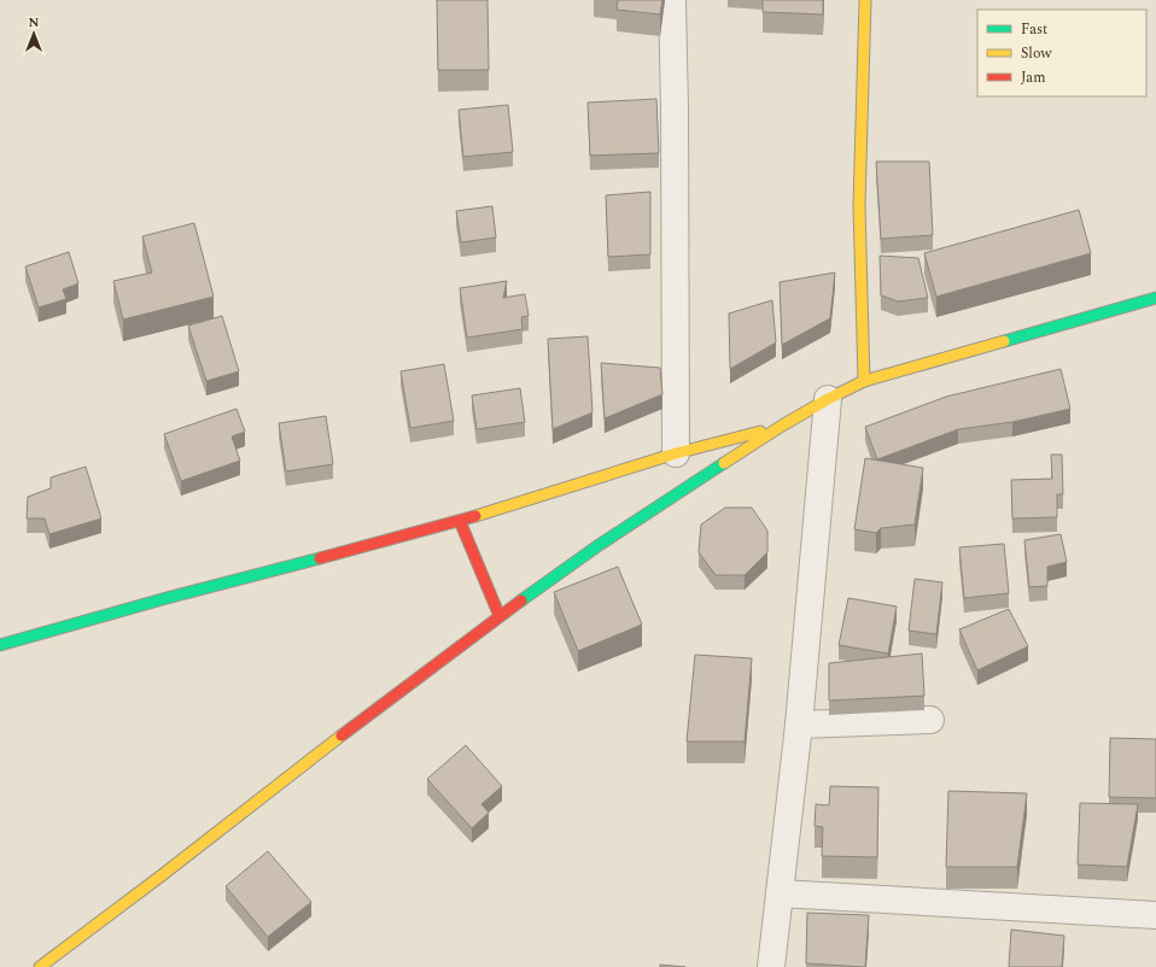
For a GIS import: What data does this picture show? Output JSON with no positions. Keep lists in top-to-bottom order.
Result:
{
  "legend": ["Fast", "Slow", "Jam"],
  "north": "top"
}
